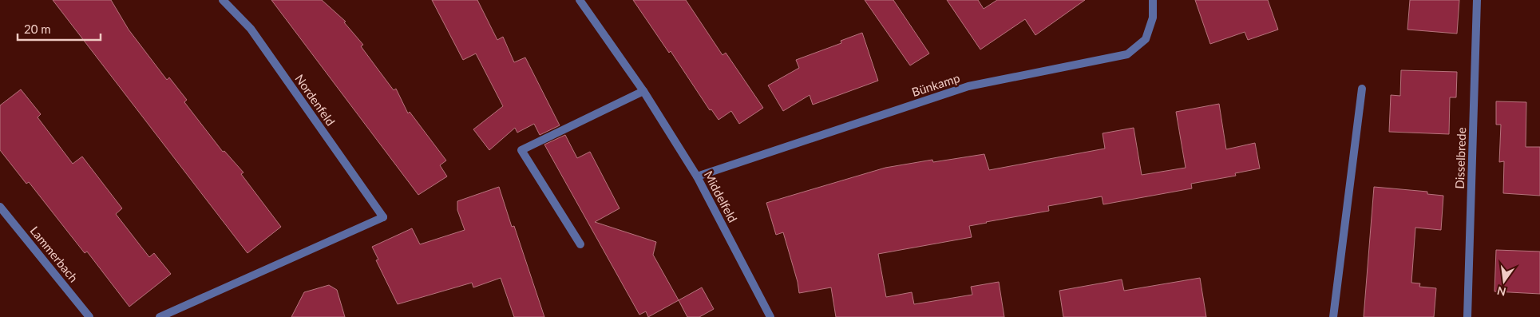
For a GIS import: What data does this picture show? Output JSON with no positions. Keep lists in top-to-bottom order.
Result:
{
  "streets": {
    "street": [
      "Bünkamp",
      "Nordenfeld",
      "Disselbrede",
      "Middelfeld",
      "Lammerbach"
    ]
  },
  "crossings": [
    ["Bünkamp", "Middelfeld"]
  ],
  "scale_bar": "20 m",
  "north": "bottom"
}
